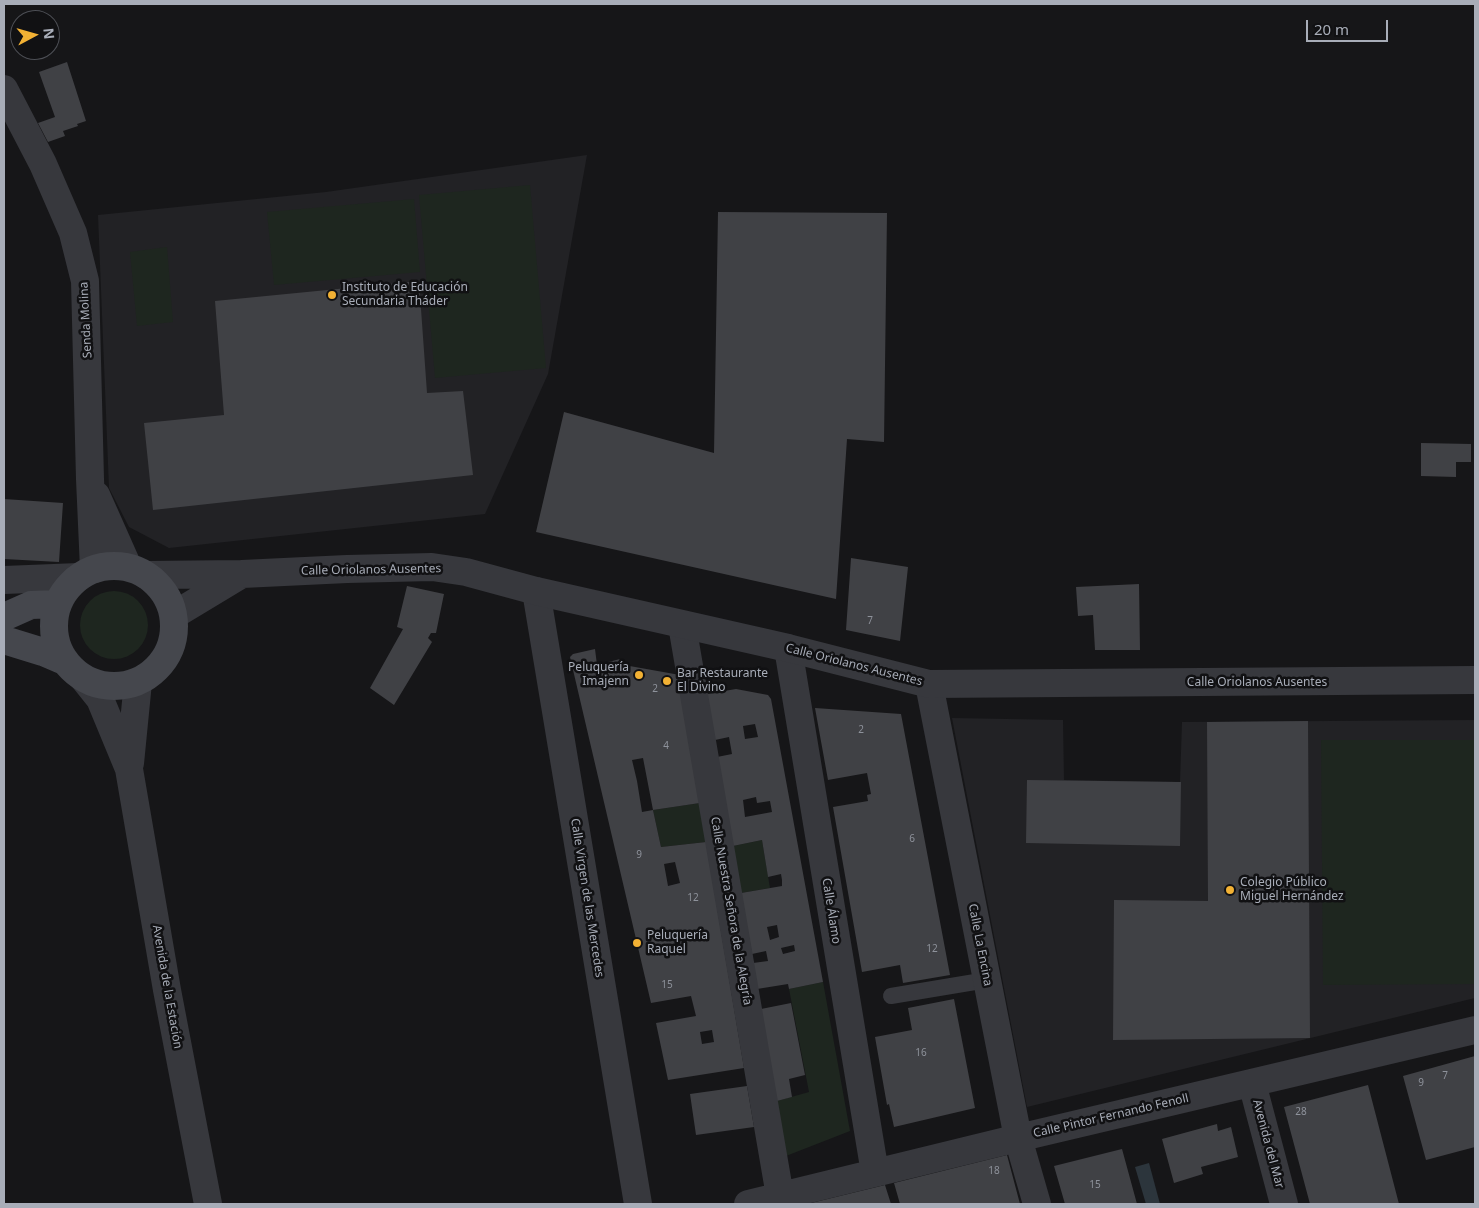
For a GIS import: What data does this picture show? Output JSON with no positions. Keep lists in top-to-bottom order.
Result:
{
  "streets": {
    "street": [
      "Senda Molina",
      "Calle Oriolanos Ausentes",
      "Calle Virgen de las Mercedes",
      "Calle Nuestra Señora de la Alegría",
      "Calle Álamo",
      "Calle La Encina",
      "Avenida de la Estación",
      "Calle Pintor Fernando Fenoll",
      "Avenida del Mar"
    ]
  },
  "crossings": [
    ["Senda Molina", "Calle Oriolanos Ausentes"],
    ["Senda Molina", "Avenida de la Estación"],
    ["Calle Oriolanos Ausentes", "Calle Virgen de las Mercedes"],
    ["Calle Oriolanos Ausentes", "Calle Nuestra Señora de la Alegría"],
    ["Calle Oriolanos Ausentes", "Calle Álamo"],
    ["Calle Oriolanos Ausentes", "Calle La Encina"],
    ["Calle Oriolanos Ausentes", "Avenida de la Estación"],
    ["Calle Nuestra Señora de la Alegría", "Calle Pintor Fernando Fenoll"],
    ["Calle Álamo", "Calle Pintor Fernando Fenoll"],
    ["Calle La Encina", "Calle Pintor Fernando Fenoll"],
    ["Calle Pintor Fernando Fenoll", "Avenida del Mar"]
  ],
  "places": [
    "Instituto de Educación Secundaria Tháder",
    "Peluquería Imajenn",
    "Bar Restaurante El Divino",
    "Colegio Público Miguel Hernández",
    "Peluquería Raquel"
  ],
  "house_numbers": [
    "7",
    "2",
    "2",
    "4",
    "6",
    "9",
    "12",
    "12",
    "15",
    "16",
    "7",
    "9",
    "28",
    "18",
    "15"
  ],
  "scale_bar": "20 m",
  "north": "right"
}
